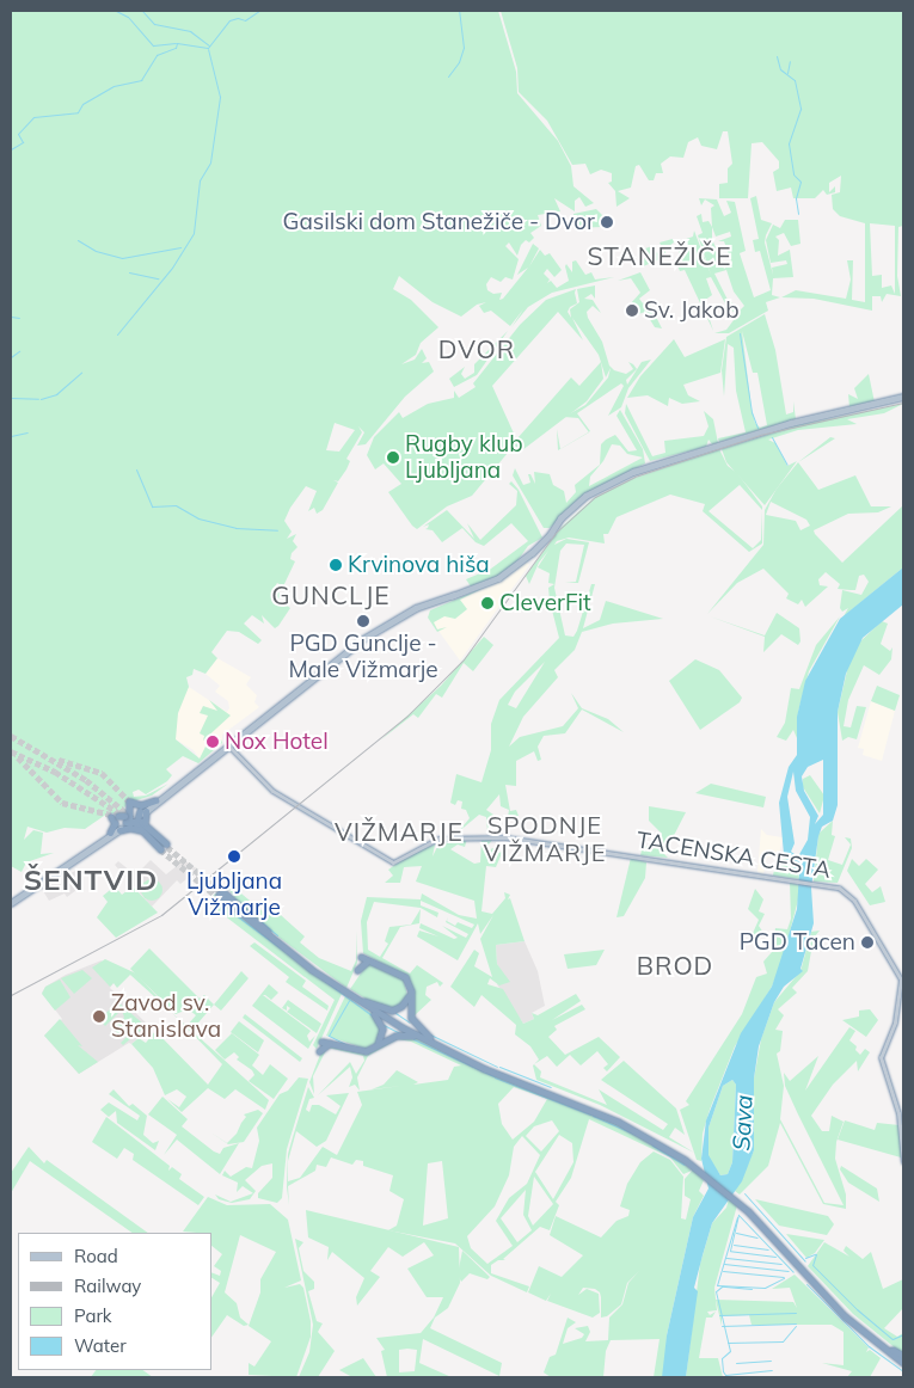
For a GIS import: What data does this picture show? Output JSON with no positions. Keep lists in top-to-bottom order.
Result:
{
  "streets": {
    "main road": ["TACENSKA CESTA"]
  },
  "districts": [
    "STANEŽIČE",
    "DVOR",
    "GUNCLJE",
    "SPODNJE VIŽMARJE",
    "VIŽMARJE",
    "ŠENTVID",
    "BROD"
  ],
  "water": ["Sava"],
  "places": [
    "Gasilski dom Stanežiče - Dvor",
    "Sv. Jakob",
    "Rugby klub Ljubljana",
    "Krvinova hiša",
    "CleverFit",
    "PGD Gunclje - Male Vižmarje",
    "Nox Hotel",
    "Ljubljana Vižmarje",
    "PGD Tacen",
    "Zavod sv. Stanislava"
  ],
  "legend": [
    "Road",
    "Railway",
    "Park",
    "Water"
  ]
}
